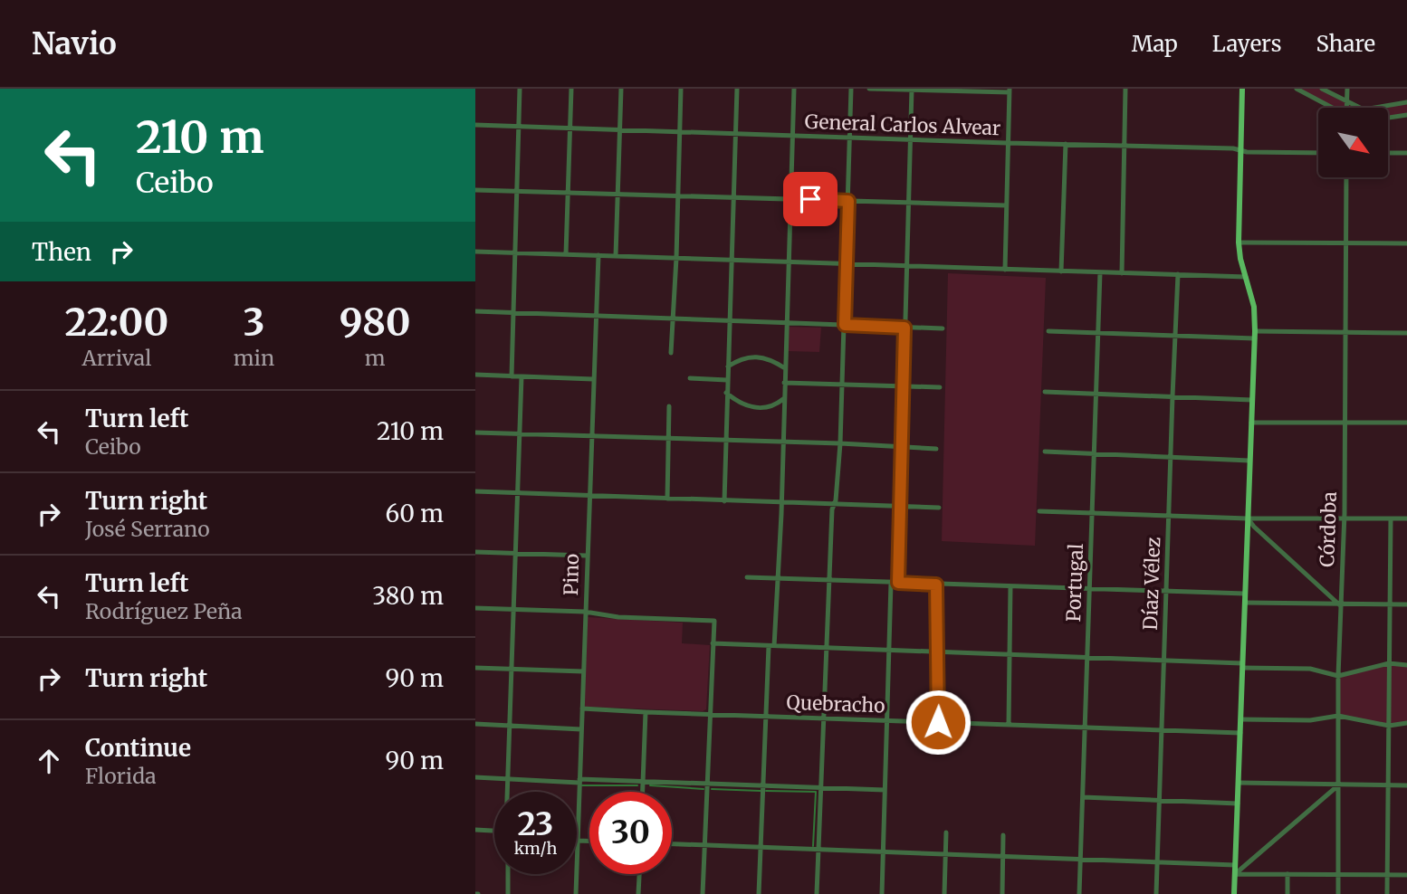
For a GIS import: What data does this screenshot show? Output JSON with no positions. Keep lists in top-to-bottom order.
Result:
{
  "streets": {
    "street": [
      "General Carlos Alvear",
      "Córdoba",
      "Pino",
      "Portugal",
      "Díaz Vélez",
      "Quebracho"
    ]
  },
  "crossings": [
    ["Pino", "Quebracho"],
    ["Portugal", "Quebracho"],
    ["Díaz Vélez", "Quebracho"]
  ],
  "north": "bottom right",
  "page": {
    "header": "Navio",
    "nav": ["Map", "Layers", "Share"],
    "turn": ["210 m", "Ceibo"],
    "then": "Then",
    "eta": [
      "22:00",
      "Arrival",
      "3",
      "min",
      "980",
      "m"
    ],
    "list": [
      {
        "name": "Turn left",
        "note": "Ceibo",
        "value": "210 m"
      },
      {
        "name": "Turn right",
        "note": "José Serrano",
        "value": "60 m"
      },
      {
        "name": "Turn left",
        "note": "Rodríguez Peña",
        "value": "380 m"
      },
      {
        "name": "Turn right",
        "value": "90 m"
      },
      {
        "name": "Continue",
        "note": "Florida",
        "value": "90 m"
      }
    ],
    "speed": "23 km/h",
    "limit": "30"
  }
}
